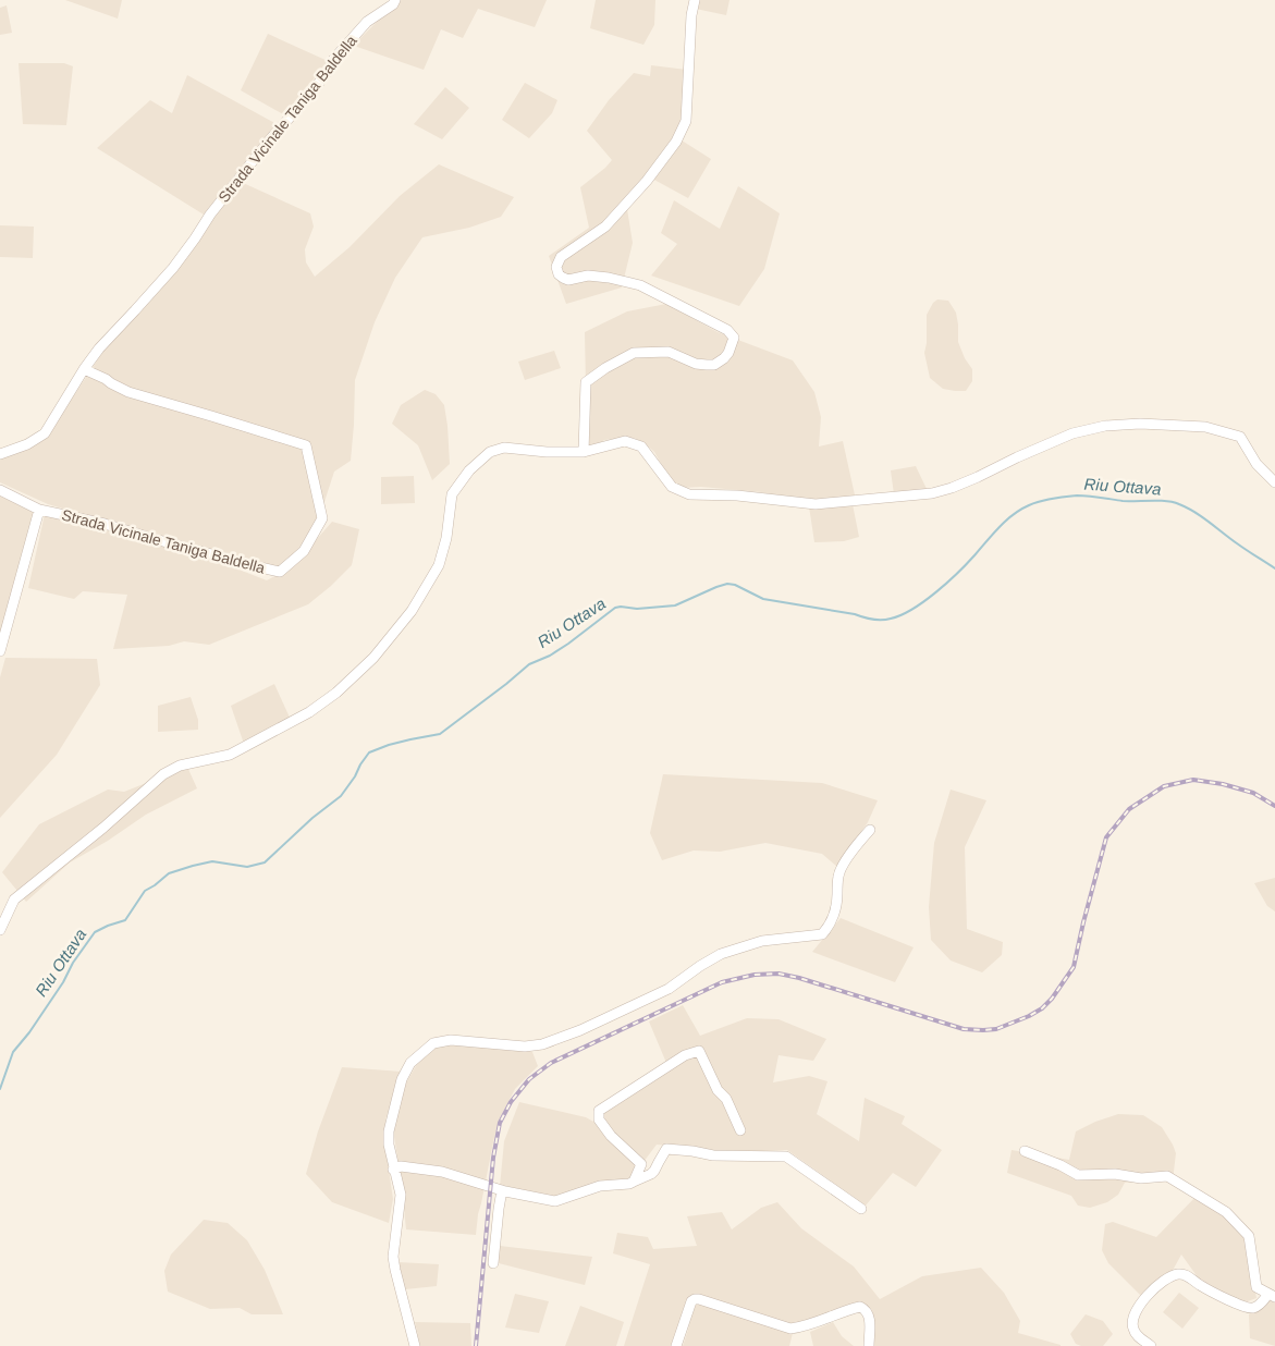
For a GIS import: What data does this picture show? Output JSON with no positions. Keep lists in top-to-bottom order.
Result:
{
  "streets": {
    "street": ["Strada Vicinale Taniga Baldella"]
  },
  "water": ["Riu Ottava"]
}
